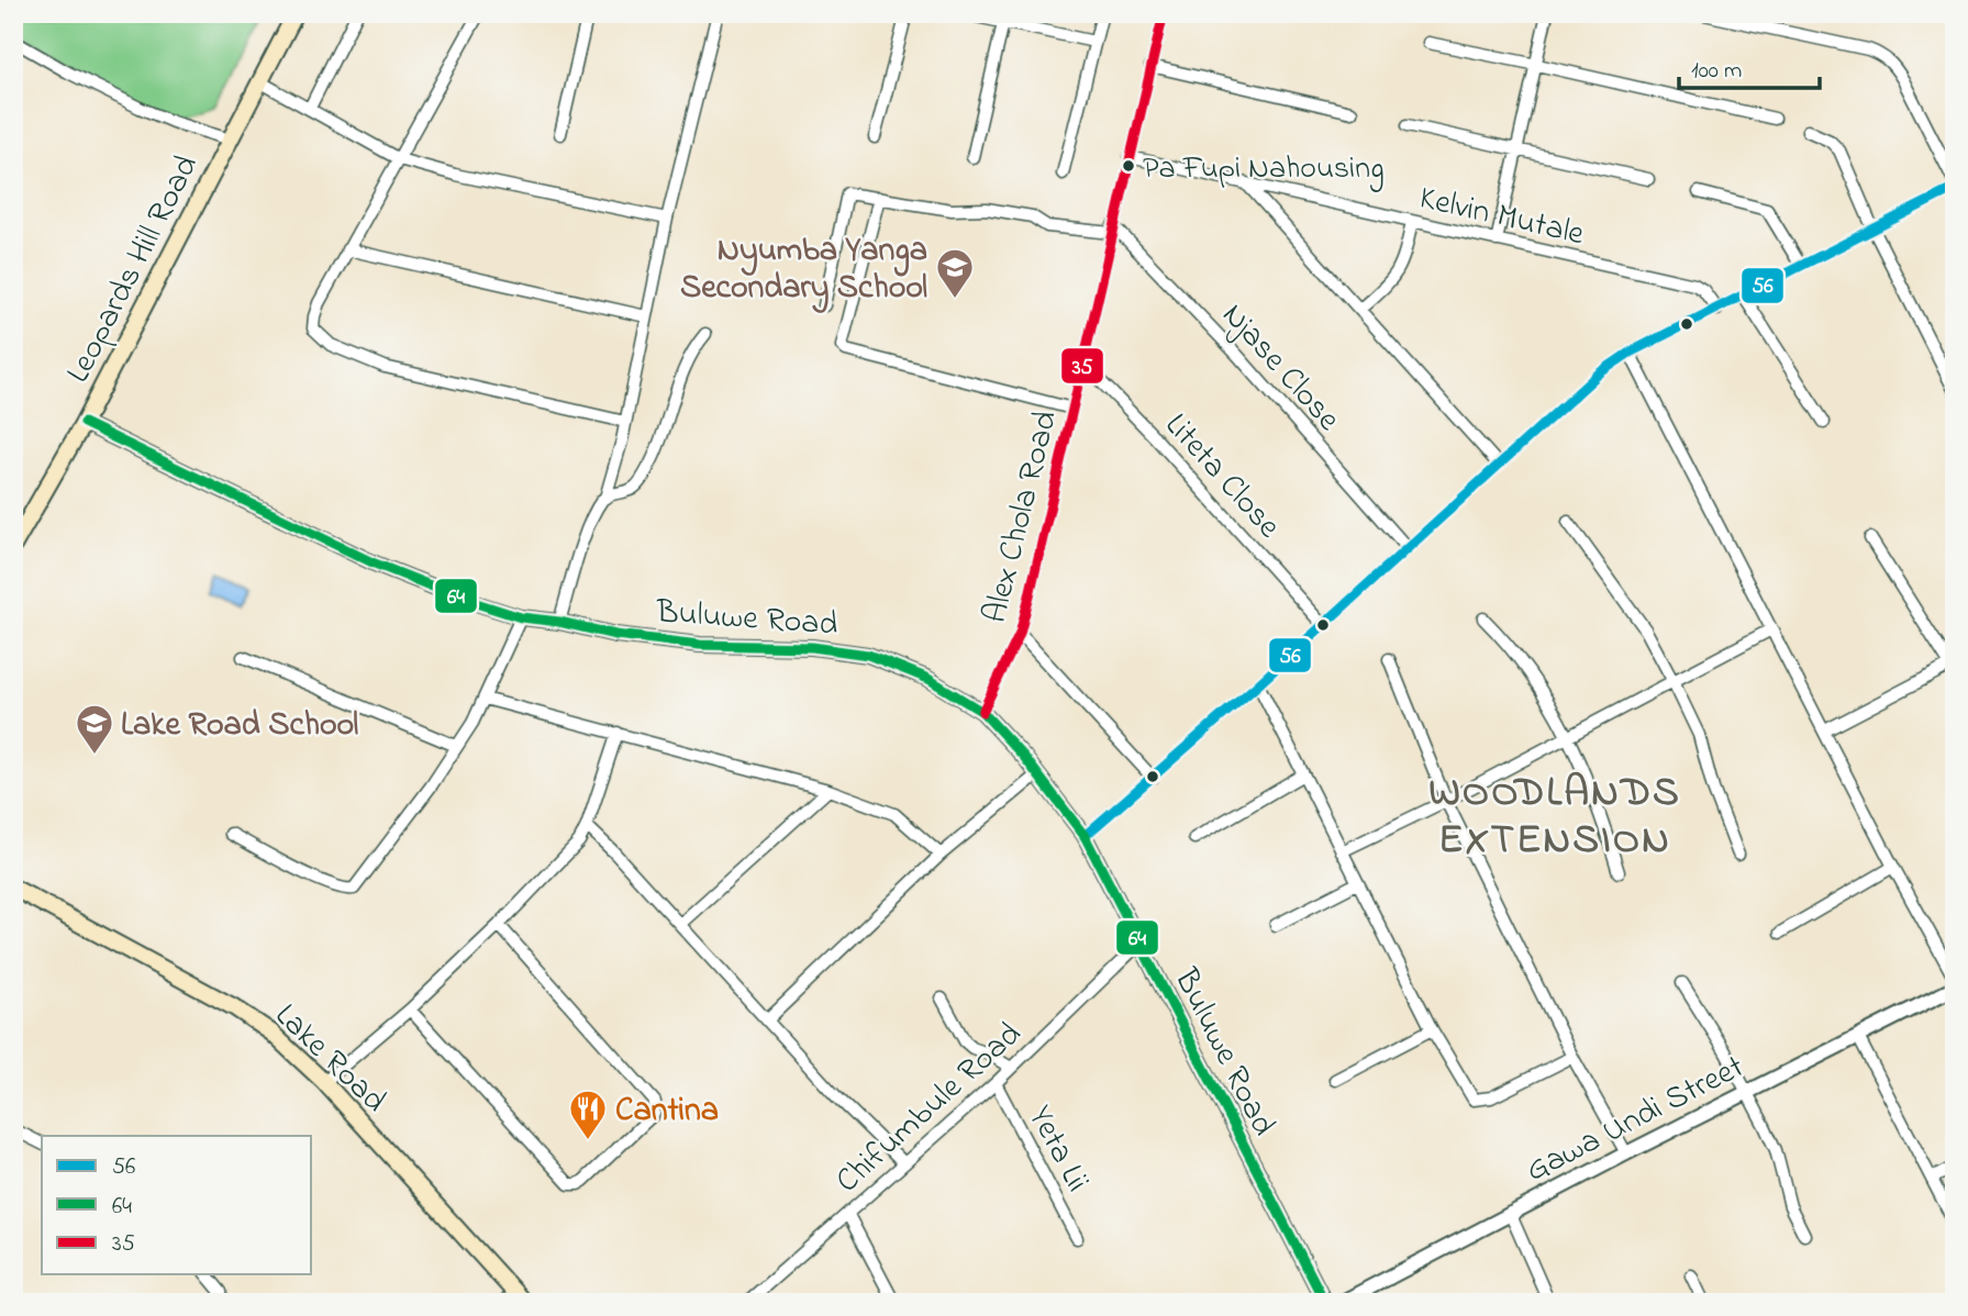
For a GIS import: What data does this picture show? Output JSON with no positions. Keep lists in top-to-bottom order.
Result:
{
  "streets": {
    "main road": ["Leopards Hill Road", "Lake Road"],
    "street": [
      "Kelvin Mutale",
      "Njase Close",
      "Liteta Close",
      "Alex Chola Road",
      "Buluwe Road",
      "Chifumbule Road",
      "Gawa Undi Street",
      "Yeta Lii"
    ]
  },
  "crossings": [
    ["Kelvin Mutale", "Alex Chola Road"],
    ["Leopards Hill Road", "Buluwe Road"],
    ["Njase Close", "Alex Chola Road"],
    ["Liteta Close", "Alex Chola Road"],
    ["Alex Chola Road", "Buluwe Road"],
    ["Buluwe Road", "Chifumbule Road"],
    ["Chifumbule Road", "Yeta Lii"]
  ],
  "districts": ["WOODLANDS EXTENSION"],
  "places": {
    "other": ["Pa Fupi Nahousing"],
    "school or university": ["Nyumba Yanga Secondary School", "Lake Road School"],
    "restaurant": ["Cantina"]
  },
  "lines": ["transit line 35", "transit line 56", "transit line 64"],
  "legend": ["56", "64", "35"],
  "scale_bar": "100 m"
}
